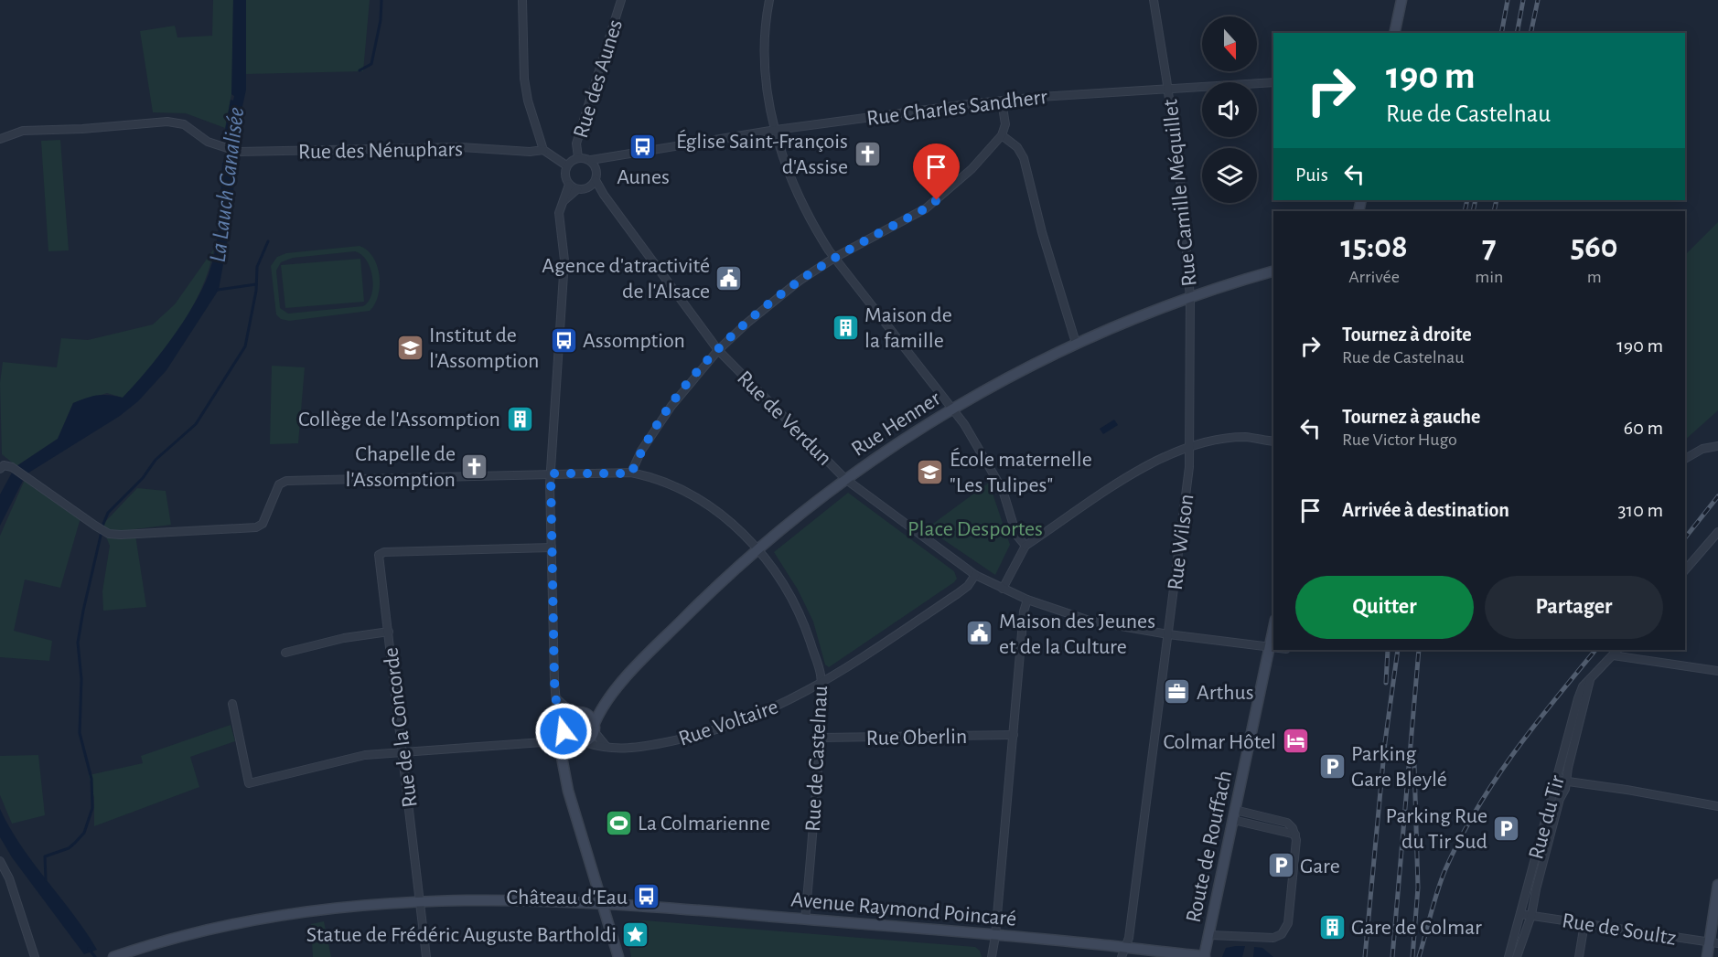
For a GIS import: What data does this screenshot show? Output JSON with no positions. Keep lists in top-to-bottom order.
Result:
{
  "streets": {
    "street": [
      "Rue des Aunes",
      "Rue Charles Sandherr",
      "Rue des Nénuphars",
      "Rue Camille Méquillet",
      "Rue de Verdun",
      "Rue Henner",
      "Rue Wilson",
      "Rue Voltaire",
      "Rue de la Concorde",
      "Rue Oberlin",
      "Rue de Castelnau",
      "Rue du Tir",
      "Route de Rouffach",
      "Avenue Raymond Poincaré",
      "Rue de Soultz"
    ]
  },
  "crossings": [
    ["Rue des Aunes", "Rue Charles Sandherr"],
    ["Rue des Aunes", "Rue de Verdun"],
    ["Rue Charles Sandherr", "Rue Camille Méquillet"],
    ["Rue Charles Sandherr", "Rue de Verdun"],
    ["Rue Camille Méquillet", "Rue Henner"],
    ["Rue Camille Méquillet", "Rue Wilson"],
    ["Rue de Verdun", "Rue Henner"],
    ["Rue de Verdun", "Rue Wilson"],
    ["Rue de Verdun", "Rue Voltaire"],
    ["Rue de Verdun", "Route de Rouffach"],
    ["Rue Henner", "Rue Wilson"],
    ["Rue Henner", "Rue Voltaire"],
    ["Rue Henner", "Rue de Castelnau"],
    ["Rue Wilson", "Avenue Raymond Poincaré"],
    ["Rue Voltaire", "Rue de Castelnau"],
    ["Rue de la Concorde", "Avenue Raymond Poincaré"],
    ["Rue Oberlin", "Rue de Castelnau"],
    ["Rue de Castelnau", "Avenue Raymond Poincaré"],
    ["Rue du Tir", "Rue de Soultz"],
    ["Route de Rouffach", "Avenue Raymond Poincaré"]
  ],
  "water": ["La Lauch Canalisée"],
  "parks": ["Place Desportes"],
  "places": {
    "bus stop": ["Aunes", "Assomption", "Château d'Eau"],
    "church": ["Église Saint-François d'Assise", "Chapelle de l'Assomption"],
    "public building": ["Agence d'atractivité de l'Alsace", "Maison des Jeunes et de la Culture"],
    "building": ["Maison de la famille", "Collège de l'Assomption", "Gare de Colmar"],
    "school or university": ["Institut de l'Assomption", "École maternelle \"Les Tulipes\""],
    "office": ["Arthus"],
    "hotel": ["Colmar Hôtel"],
    "parking": ["Parking Gare Bleylé", "Parking Rue du Tir Sud", "Gare"],
    "sports": ["La Colmarienne"],
    "place": ["Statue de Frédéric Auguste Bartholdi"]
  },
  "north": "bottom",
  "page": {
    "turn": ["190 m", "Rue de Castelnau"],
    "then": "Puis",
    "eta": [
      "15:08",
      "Arrivée",
      "7",
      "min",
      "560",
      "m"
    ],
    "list": [
      {
        "name": "Tournez à droite",
        "note": "Rue de Castelnau",
        "value": "190 m"
      },
      {
        "name": "Tournez à gauche",
        "note": "Rue Victor Hugo",
        "value": "60 m"
      },
      {
        "name": "Arrivée à destination",
        "value": "310 m"
      }
    ],
    "buttons": ["Quitter", "Partager"]
  }
}
